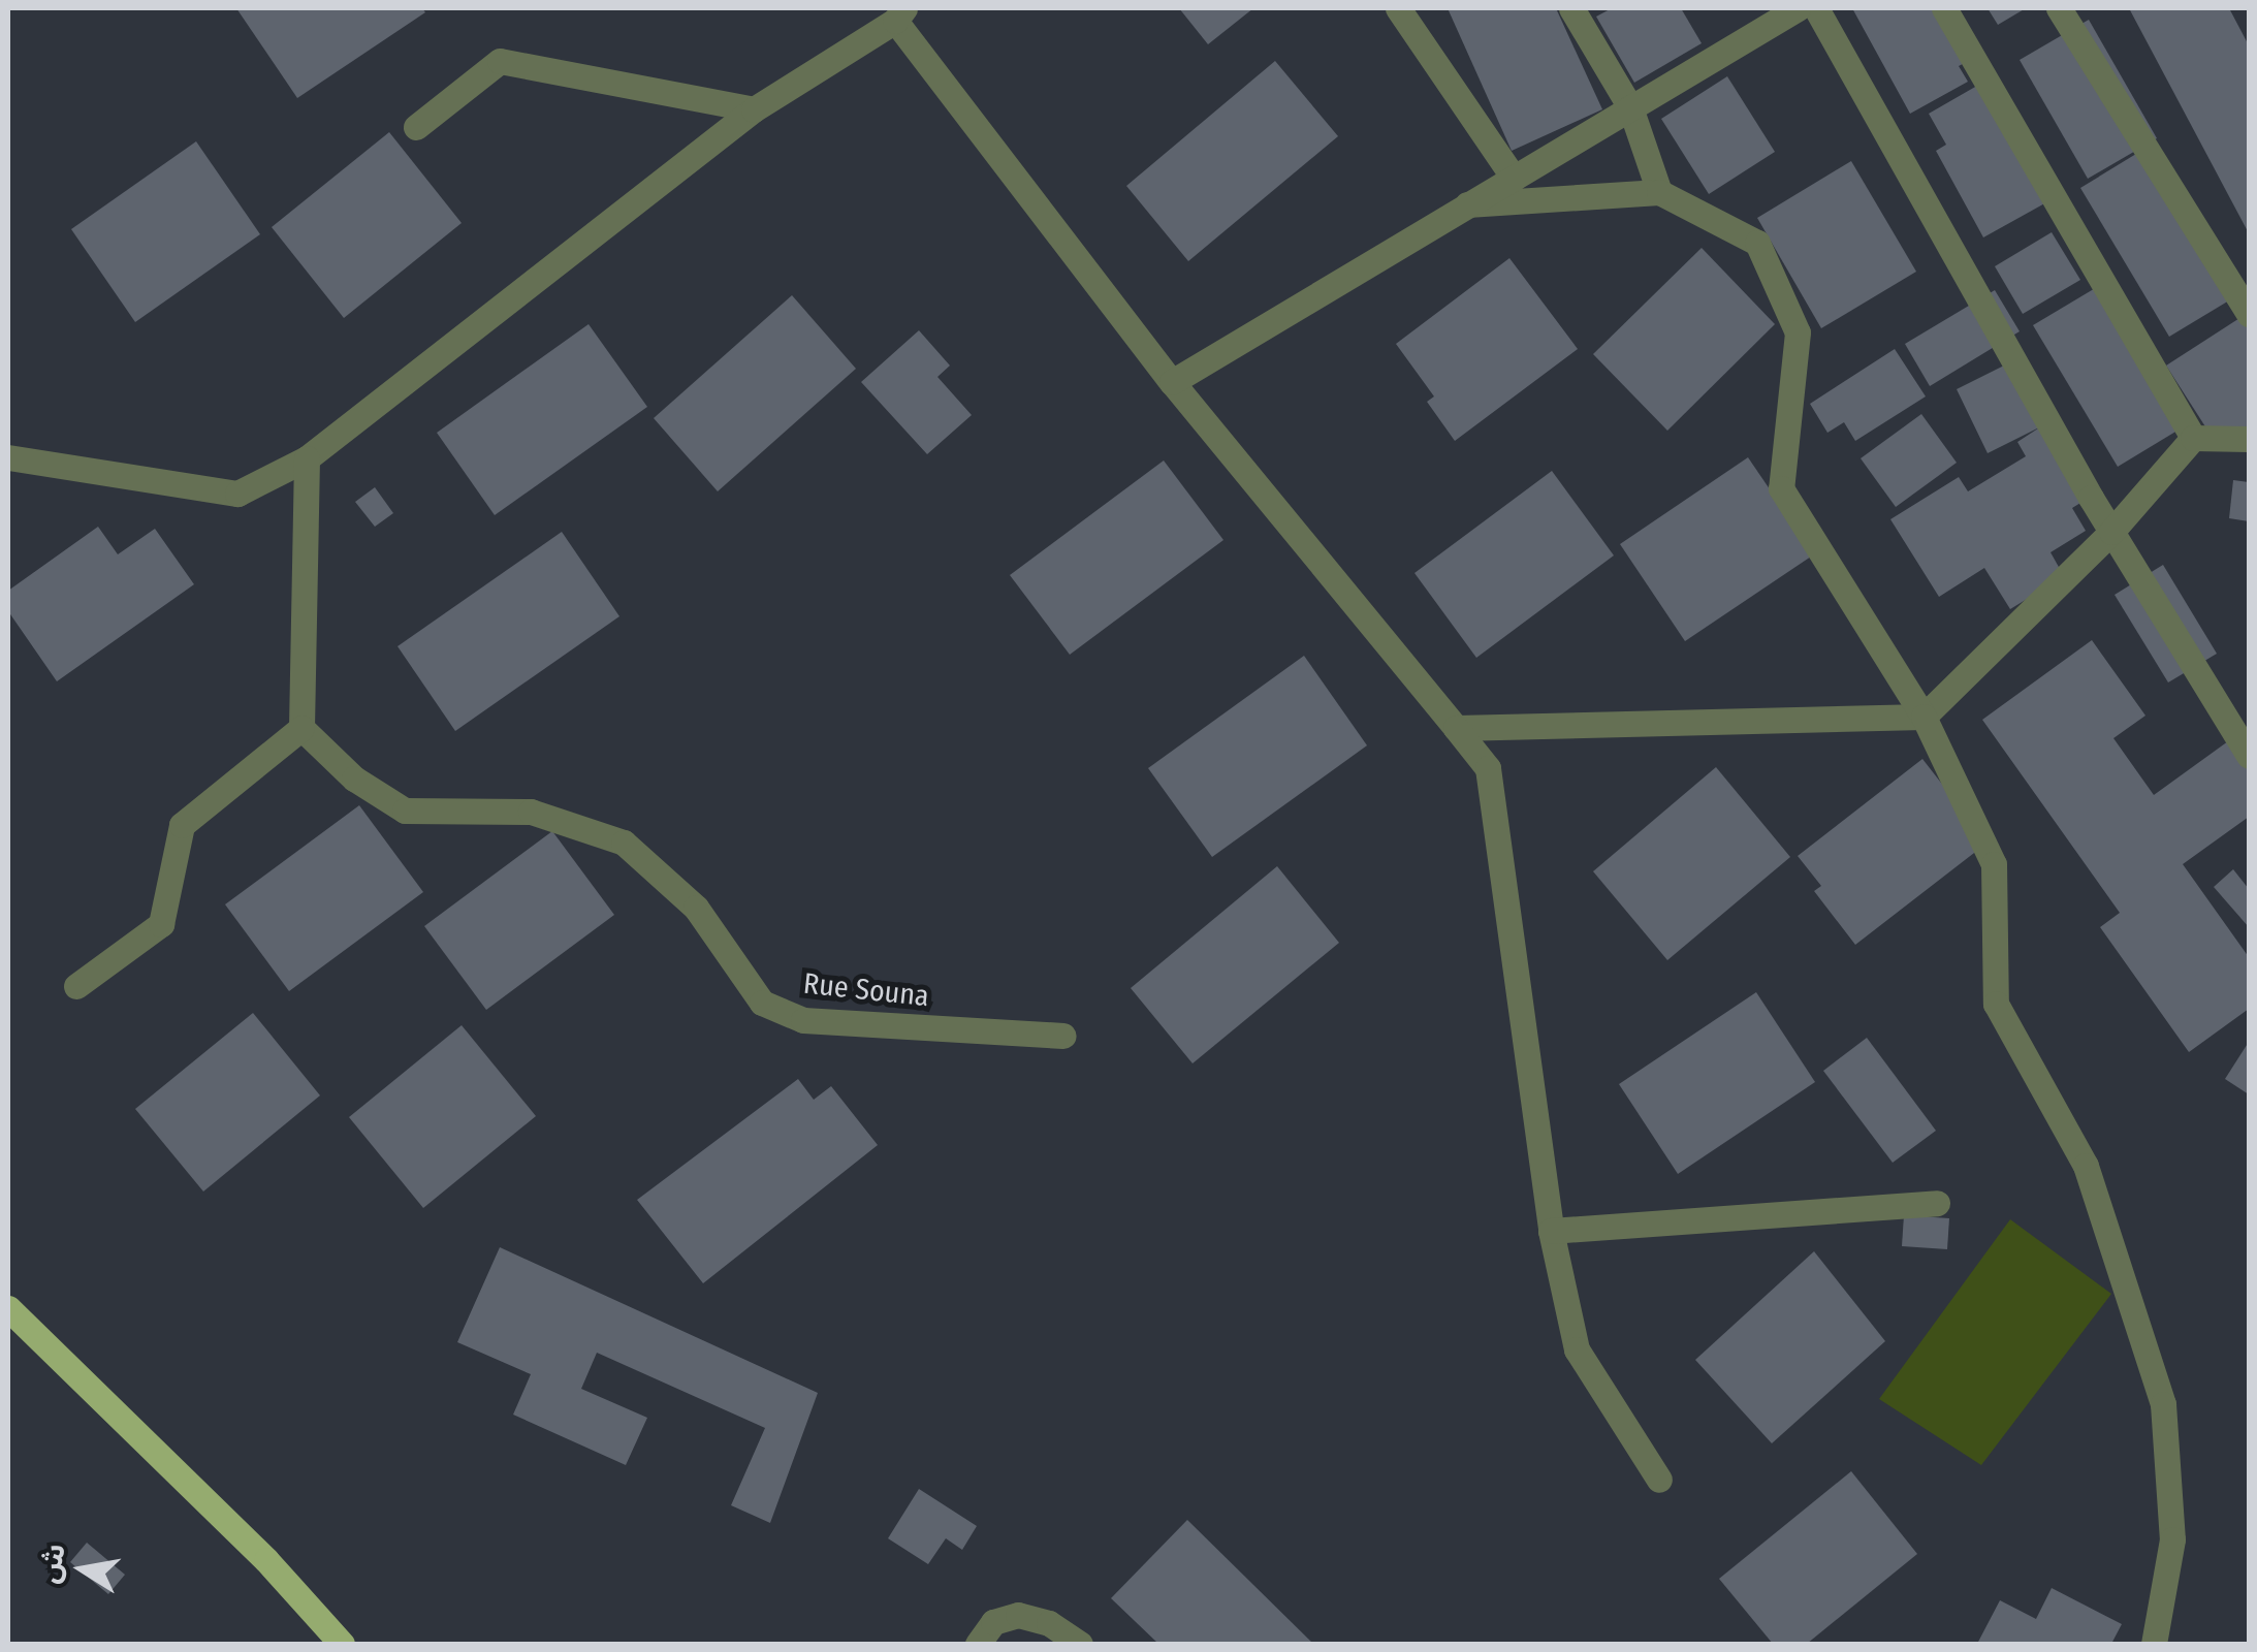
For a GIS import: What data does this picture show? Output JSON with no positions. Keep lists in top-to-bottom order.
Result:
{
  "streets": {
    "street": ["Rue Souna"]
  },
  "north": "left"
}
